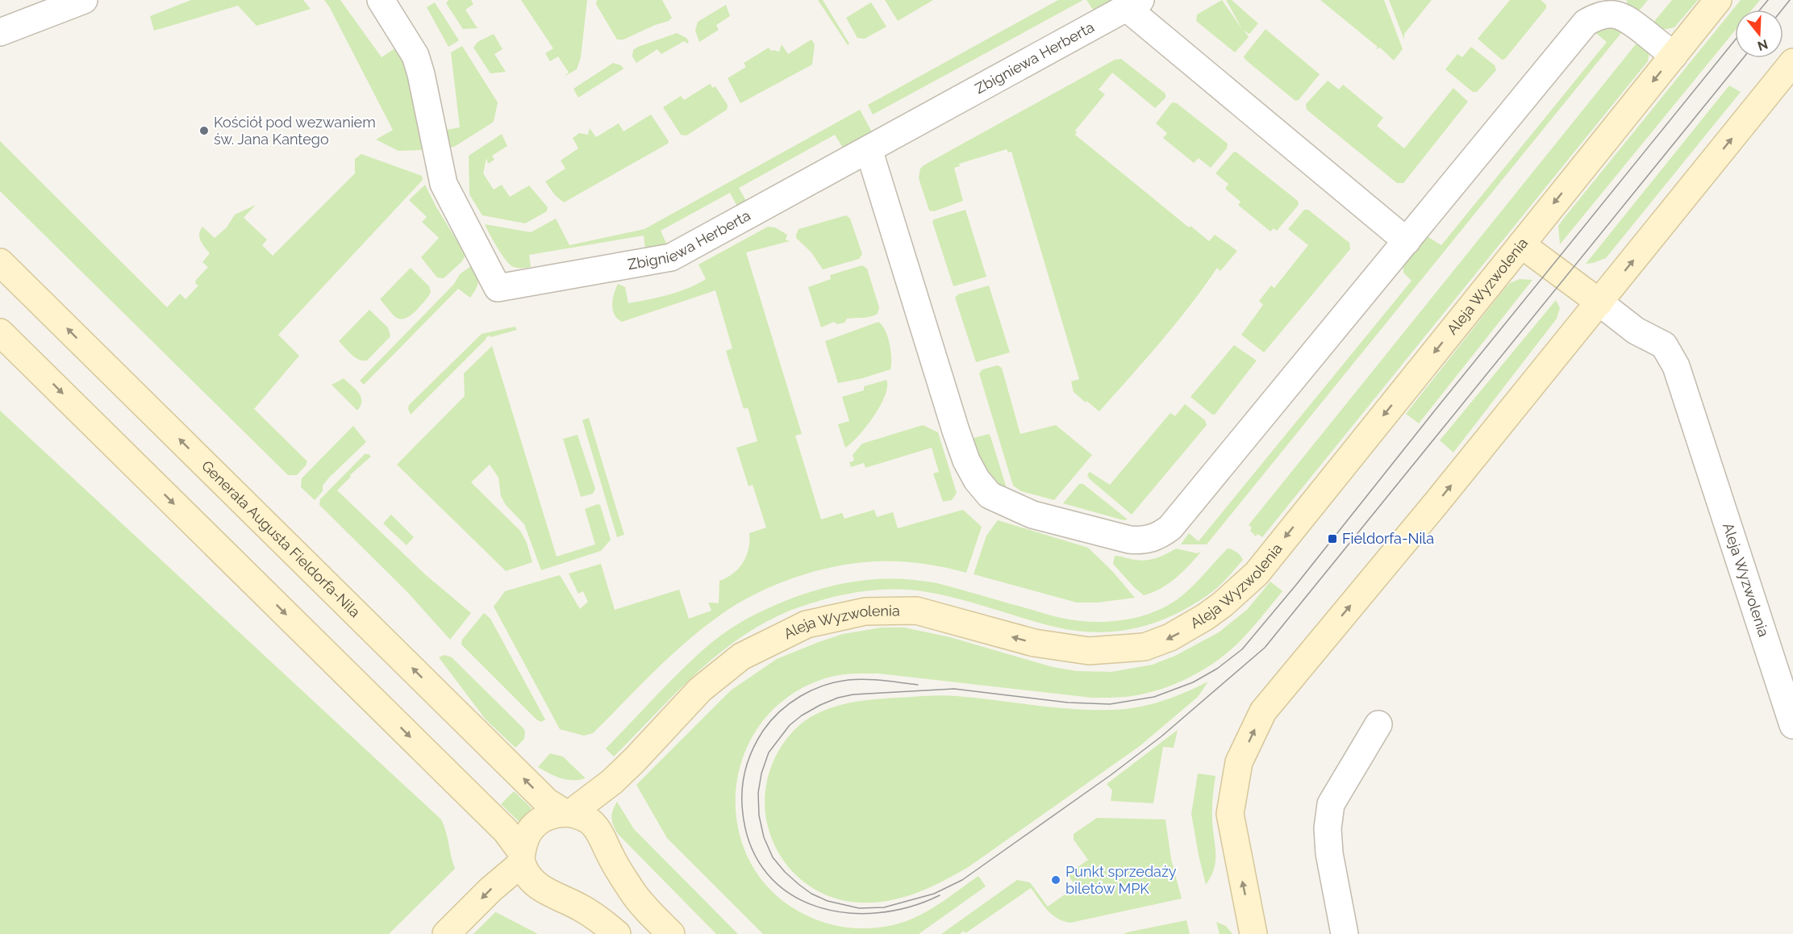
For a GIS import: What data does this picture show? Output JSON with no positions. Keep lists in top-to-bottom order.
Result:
{
  "streets": {
    "main road": ["Aleja Wyzwolenia", "Generała Augusta Fieldorfa-Nila"],
    "street": ["Zbigniewa Herberta"]
  },
  "crossings": [
    ["Aleja Wyzwolenia", "Generała Augusta Fieldorfa-Nila"]
  ],
  "one_way": ["Aleja Wyzwolenia"],
  "places": {
    "other": ["Kościół pod wezwaniem św. Jana Kantego", "Punkt sprzedaży biletów MPK"],
    "transit": ["Fieldorfa-Nila"]
  },
  "north": "bottom"
}
